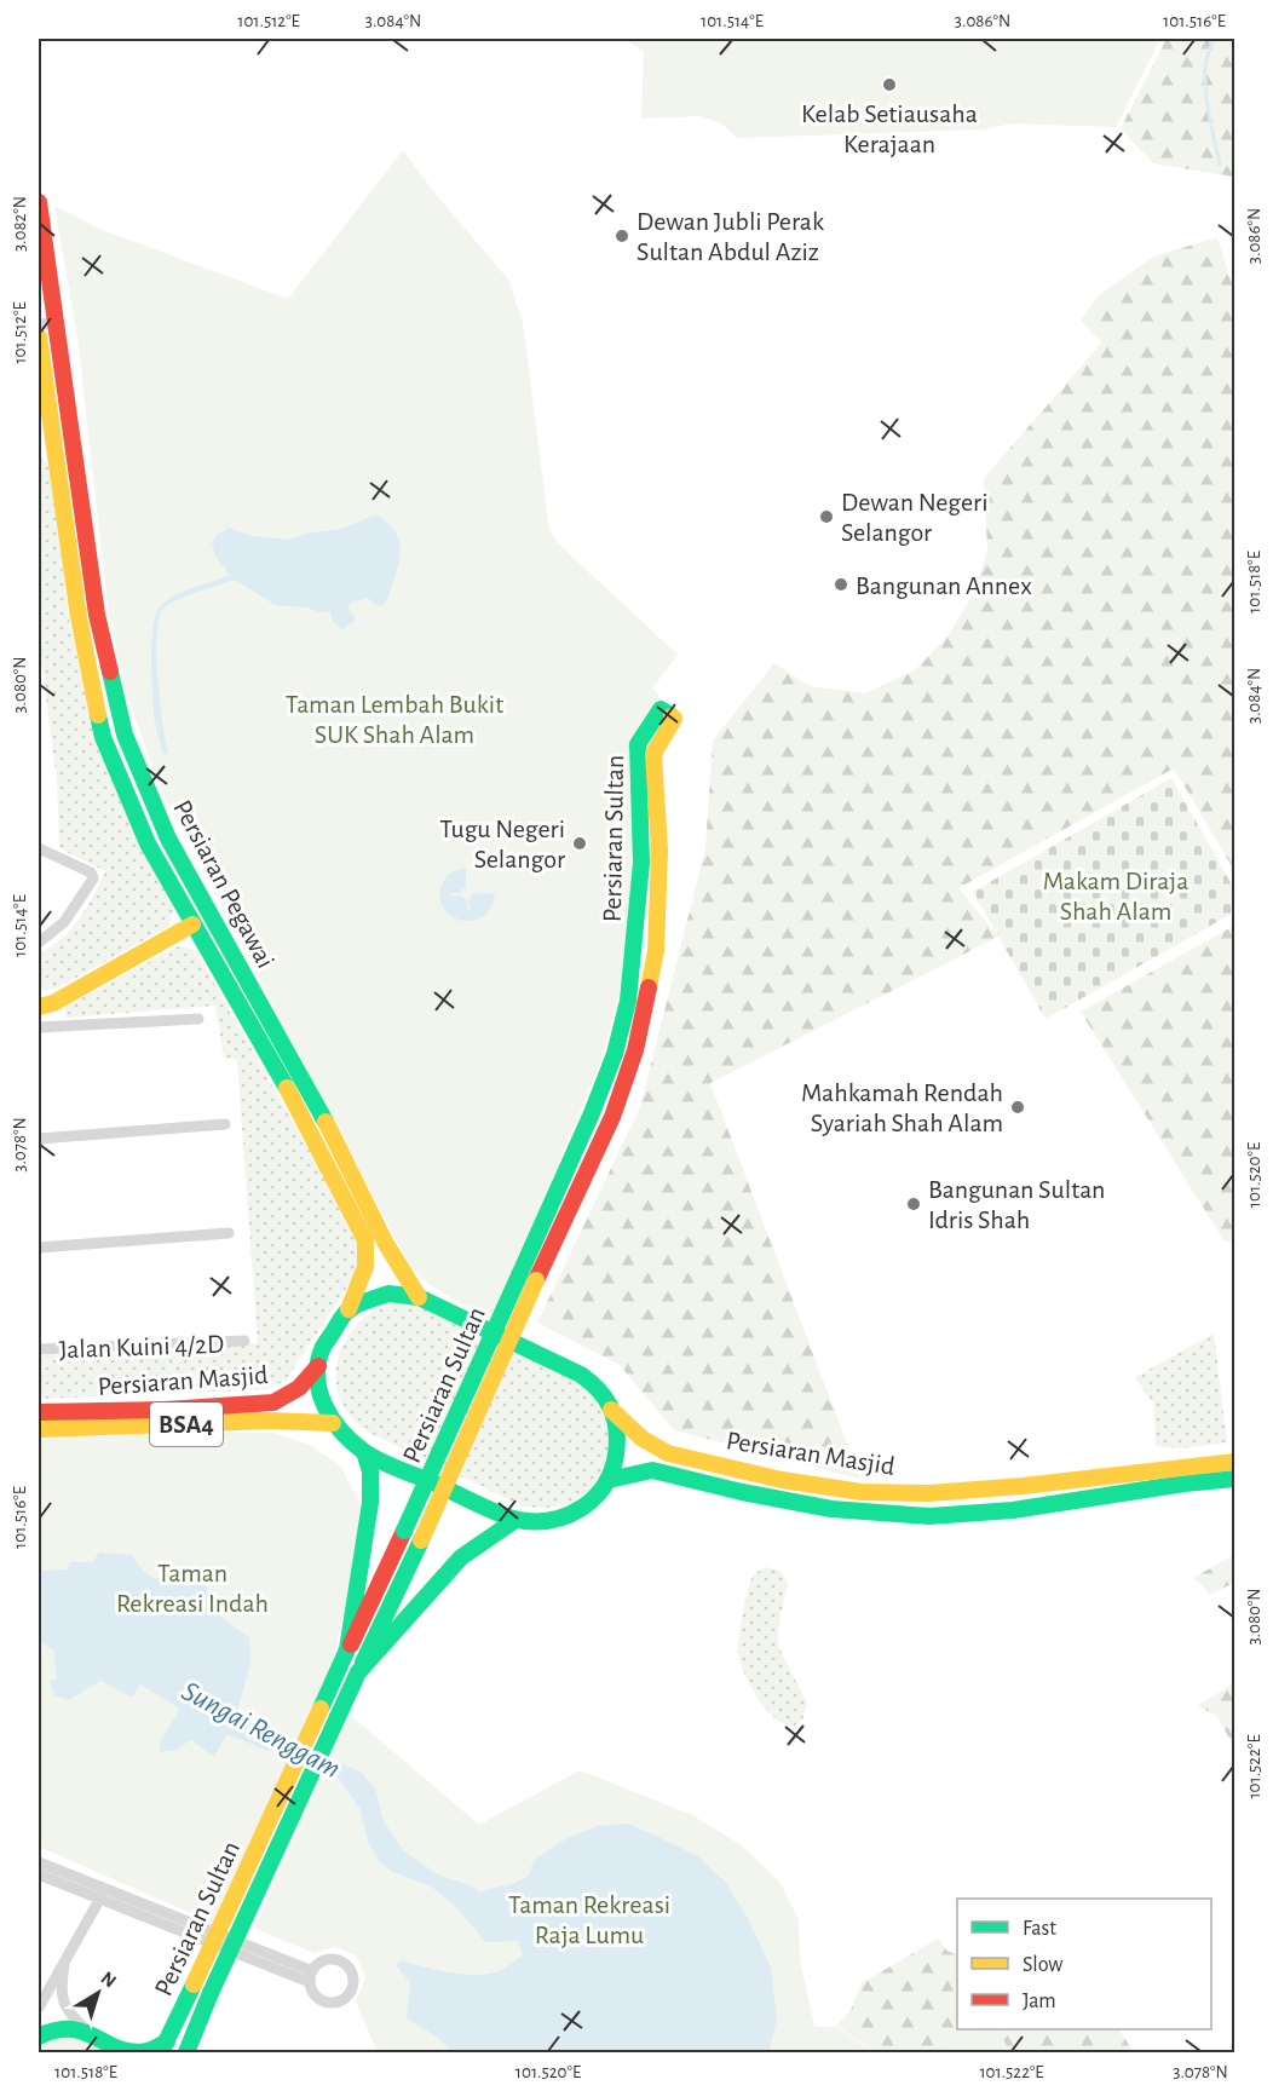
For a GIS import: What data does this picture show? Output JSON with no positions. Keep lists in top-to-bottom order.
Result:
{
  "streets": {
    "main road": [
      "Persiaran Sultan",
      "Persiaran Pegawai",
      "Persiaran Masjid",
      "BSA4"
    ],
    "street": ["Jalan Kuini 4/2D"]
  },
  "crossings": [
    ["Persiaran Pegawai", "Persiaran Masjid"]
  ],
  "water": ["Sungai Renggam"],
  "parks": [
    "Taman Lembah Bukit SUK Shah Alam",
    "Makam Diraja Shah Alam",
    "Taman Rekreasi Indah",
    "Taman Rekreasi Raja Lumu"
  ],
  "places": [
    "Kelab Setiausaha Kerajaan",
    "Dewan Jubli Perak Sultan Abdul Aziz",
    "Dewan Negeri Selangor",
    "Bangunan Annex",
    "Tugu Negeri Selangor",
    "Mahkamah Rendah Syariah Shah Alam",
    "Bangunan Sultan Idris Shah"
  ],
  "legend": ["Fast", "Slow", "Jam"],
  "north": "top right",
  "coordinates": [
    "101.512°E",
    "3.084°N",
    "101.514°E",
    "3.086°N",
    "101.516°E",
    "3.082°N",
    "101.518°E",
    "3.080°N",
    "3.078°N",
    "101.520°E",
    "101.522°E"
  ]
}
